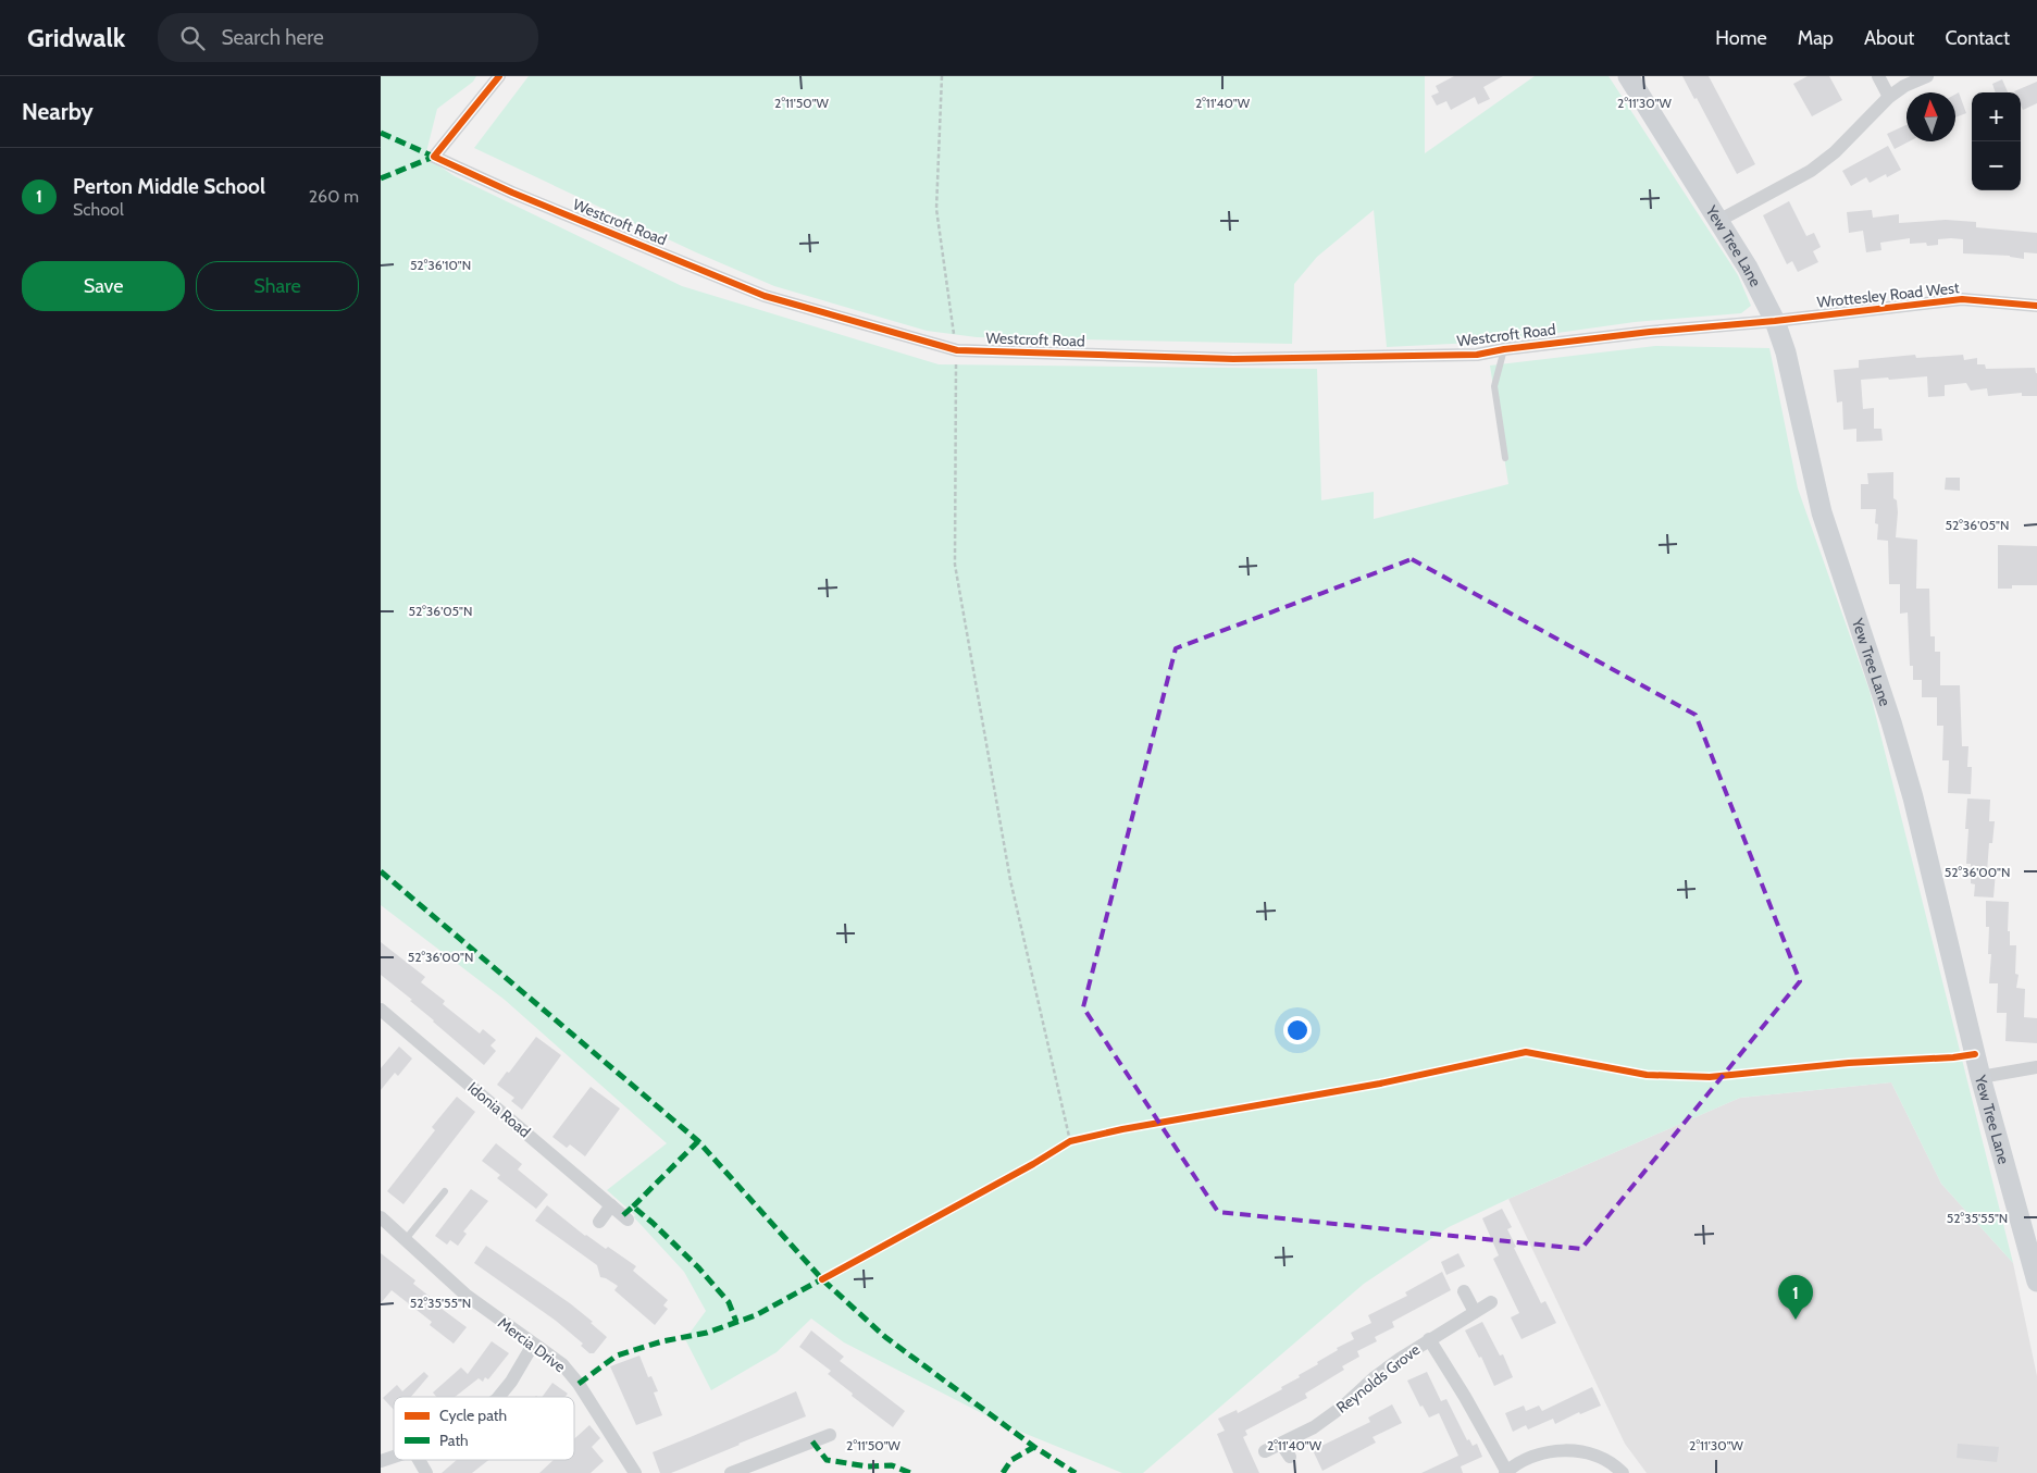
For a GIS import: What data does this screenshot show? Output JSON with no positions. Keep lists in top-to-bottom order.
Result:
{
  "streets": {
    "street": [
      "Westcroft Road",
      "Yew Tree Lane",
      "Wrottesley Road West",
      "Idonia Road",
      "Mercia Drive",
      "Reynolds Grove"
    ]
  },
  "crossings": [
    ["Westcroft Road", "Yew Tree Lane"],
    ["Westcroft Road", "Wrottesley Road West"],
    ["Yew Tree Lane", "Wrottesley Road West"]
  ],
  "legend": ["Cycle path", "Path"],
  "north": "top",
  "page": {
    "header": "Gridwalk",
    "search": "Search here",
    "nav": [
      "Home",
      "Map",
      "About",
      "Contact"
    ],
    "heading": "Nearby",
    "map_buttons": ["+", "−"],
    "list": [
      {
        "mark": "1",
        "name": "Perton Middle School",
        "note": "School",
        "value": "260 m"
      }
    ],
    "buttons": ["Save", "Share"],
    "pins": "1"
  },
  "coordinates": [
    "2°11'50\"W",
    "2°11'40\"W",
    "2°11'30\"W",
    "52°36'10\"N",
    "52°36'05\"N",
    "52°36'00\"N",
    "52°35'55\"N"
  ]
}
